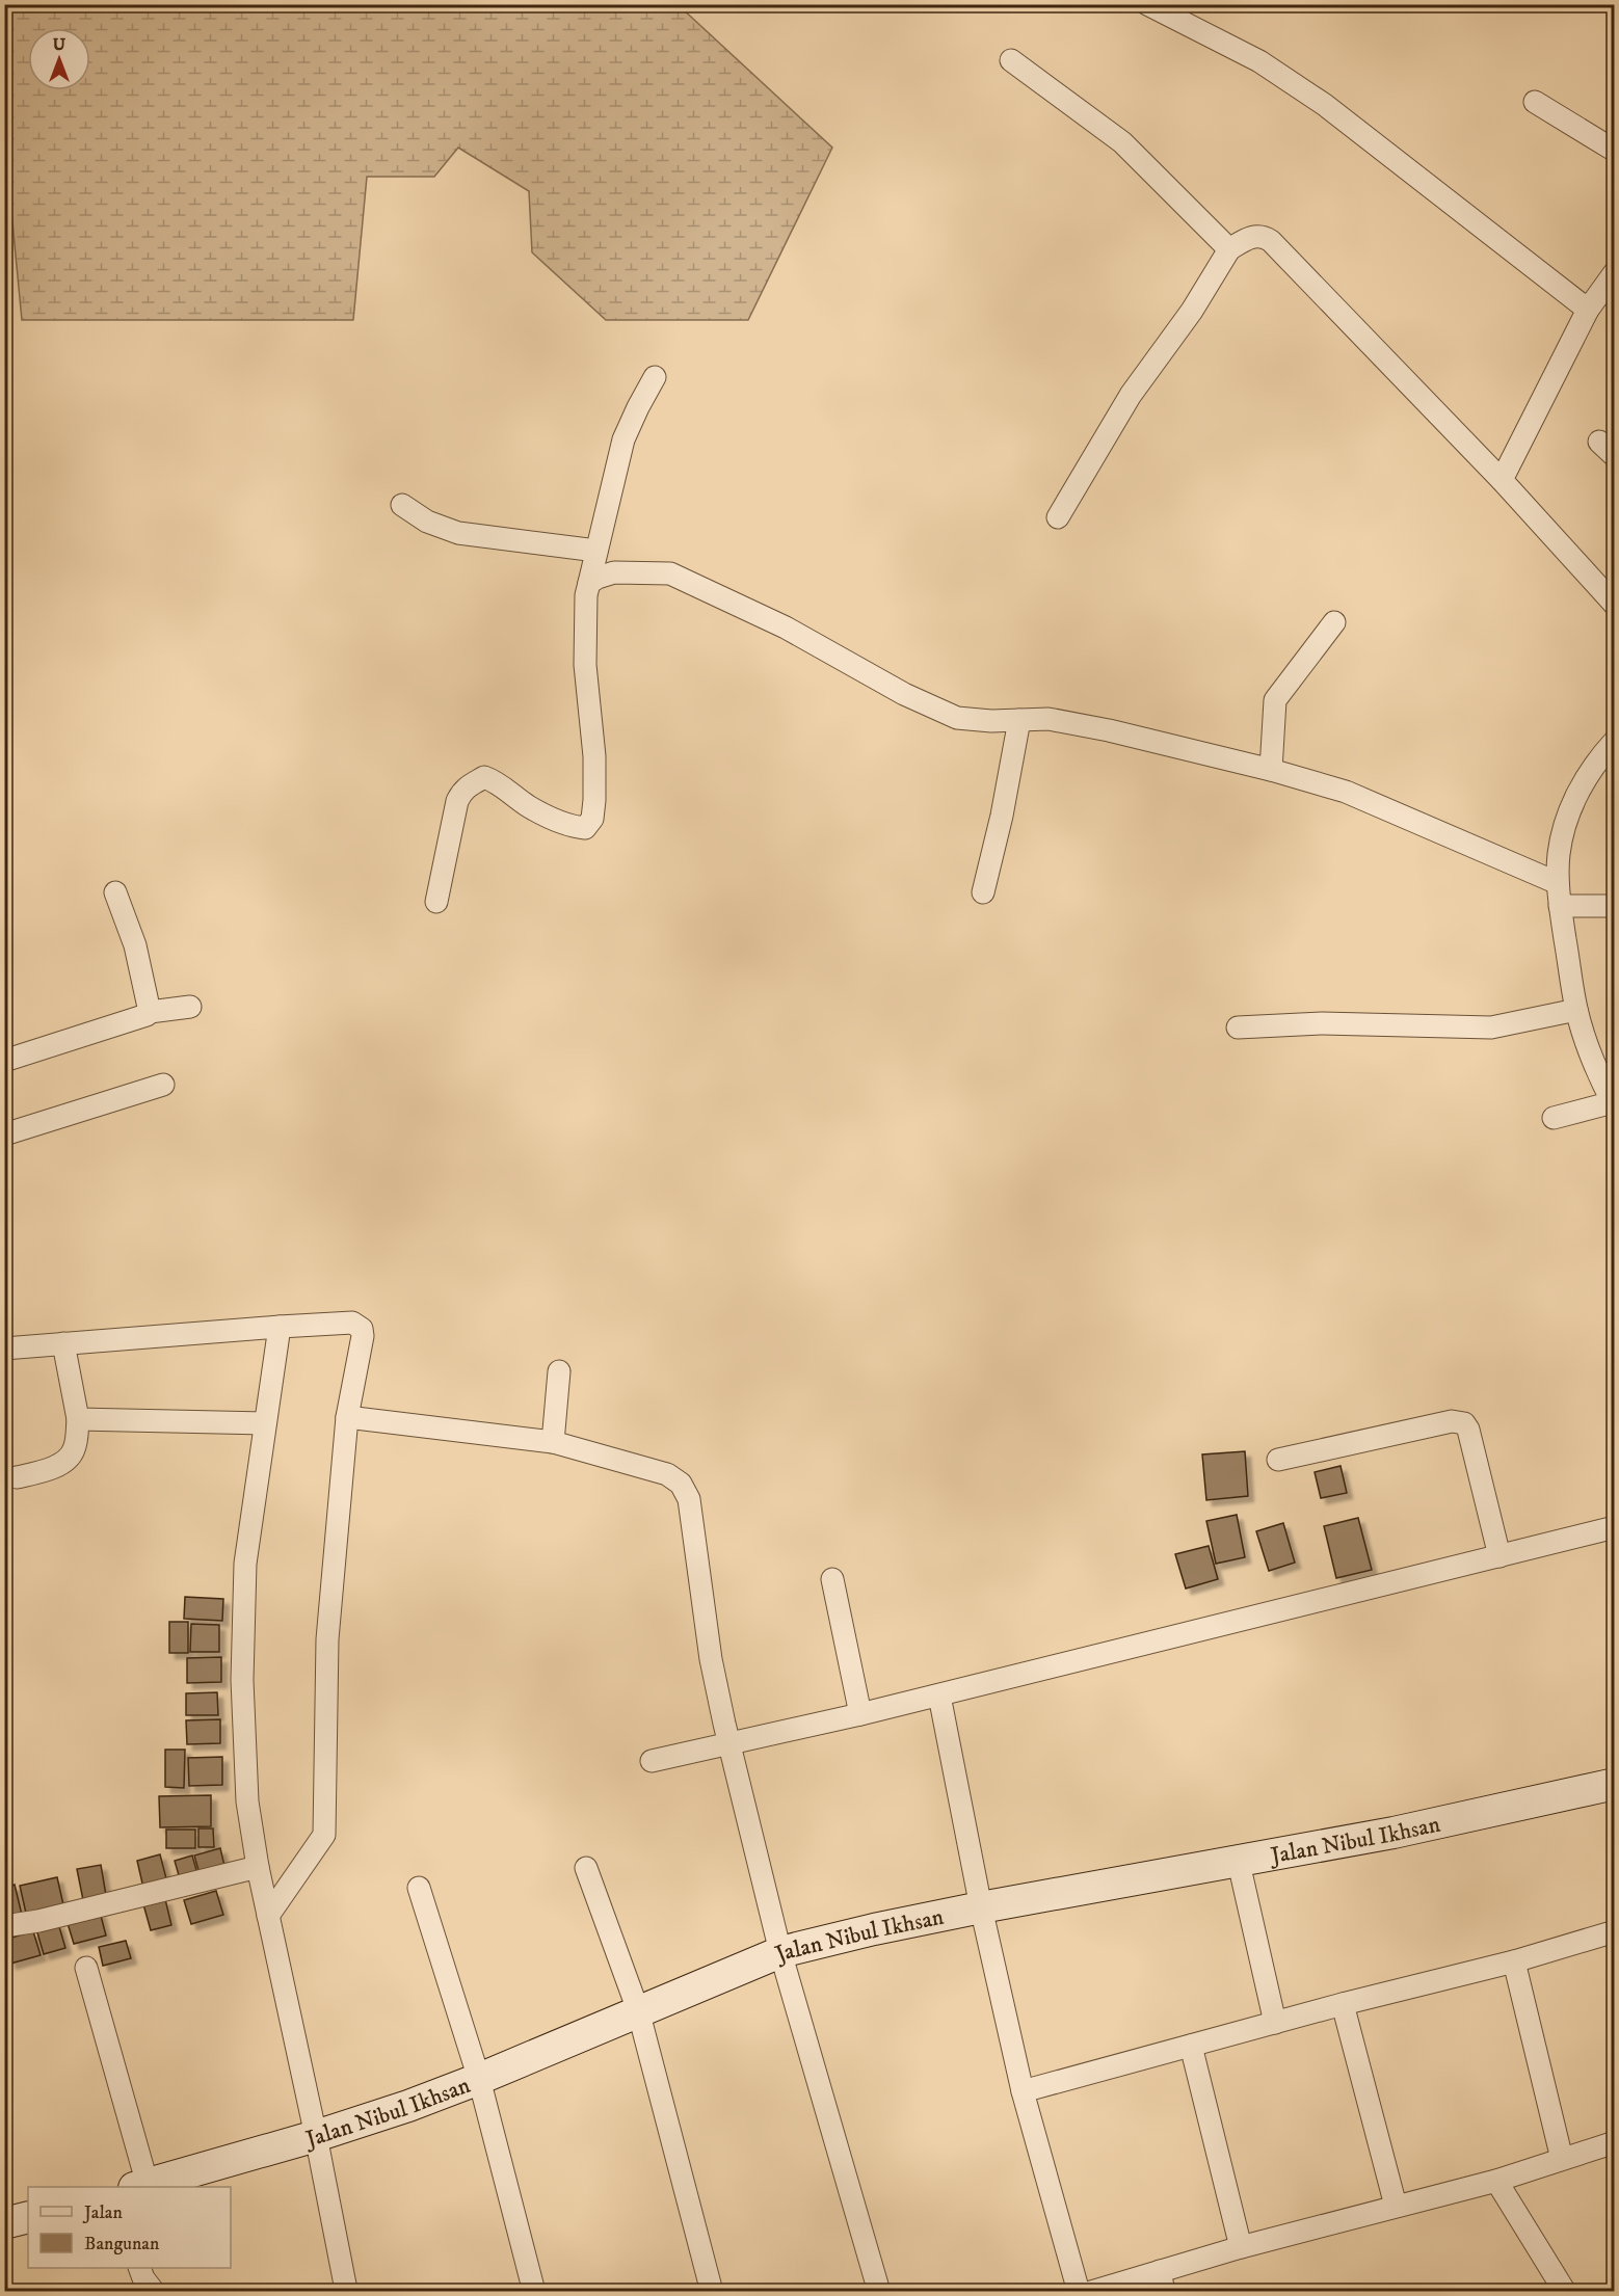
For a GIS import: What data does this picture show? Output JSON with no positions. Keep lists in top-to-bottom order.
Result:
{
  "streets": {
    "street": ["Jalan Nibul Ikhsan"]
  },
  "legend": ["Jalan", "Bangunan"],
  "north": "top"
}
